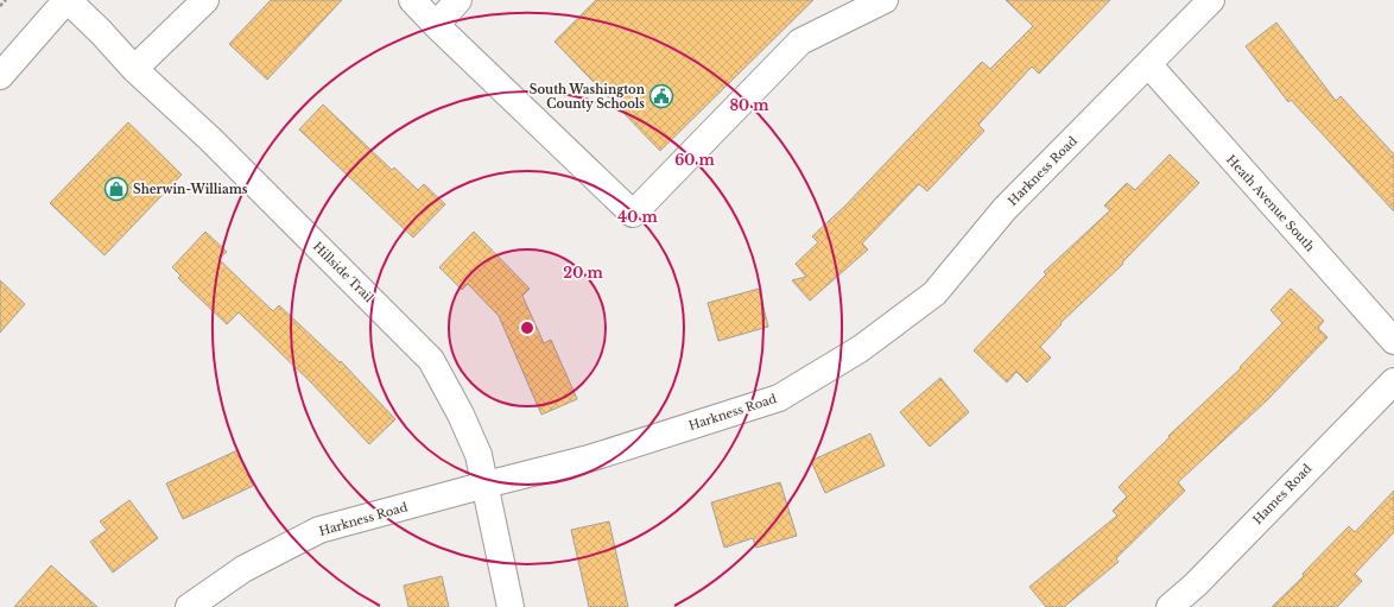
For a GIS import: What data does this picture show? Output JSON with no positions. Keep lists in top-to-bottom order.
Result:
{
  "streets": {
    "street": [
      "Harkness Road",
      "Heath Avenue South",
      "Hillside Trail",
      "Hames Road"
    ]
  },
  "crossings": [
    ["Harkness Road", "Heath Avenue South"],
    ["Harkness Road", "Hillside Trail"]
  ],
  "places": {
    "public building": ["South Washington County Schools"],
    "shop": ["Sherwin-Williams"]
  },
  "rings": [
    "80 m",
    "60 m",
    "40 m",
    "20 m"
  ]
}
